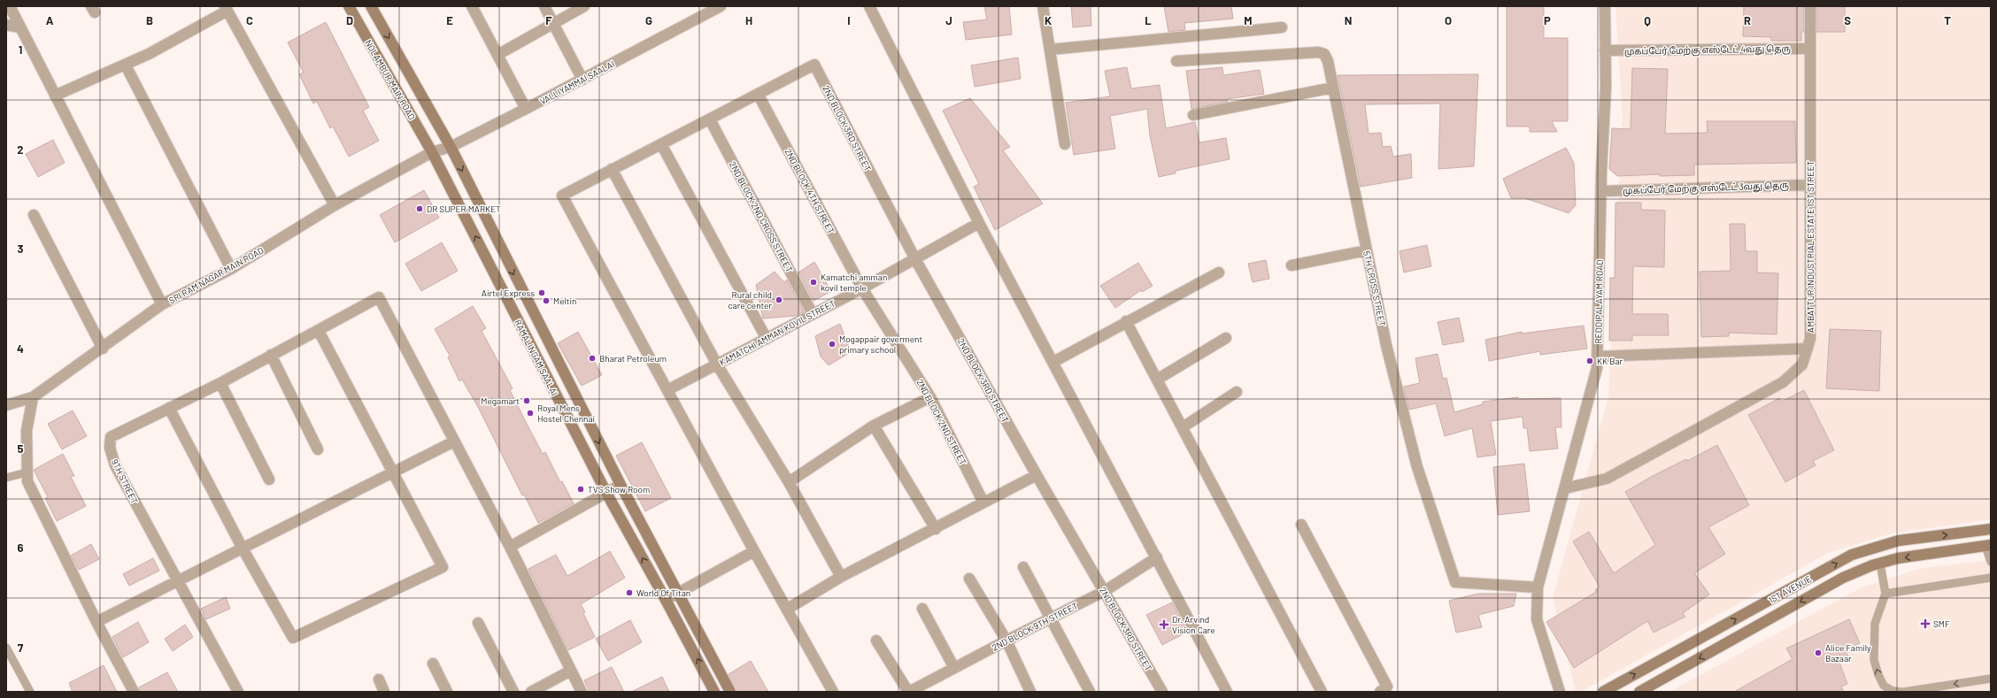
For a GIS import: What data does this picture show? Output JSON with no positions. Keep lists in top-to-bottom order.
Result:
{
  "streets": {
    "main road": ["NOLAMBUR MAIN ROAD", "RAMALINGAM SAALAI", "1ST AVENUE"],
    "street": [
      "முகப்பேர் மேற்கு எஸ்டேட் 4வது தெரு",
      "VALLIYAMMAI SAALAI",
      "2ND BLOCK 3RD STREET",
      "முகப்பேர் மேற்கு எஸ்டேட் 3வது தெரு",
      "2ND BLOCK 4TH STREET",
      "2ND BLOCK 2ND CROSS STREET",
      "AMBATTUR INDUSTRIAL ESTATE 1ST STREET",
      "SRI RAM NAGAR MAIN ROAD",
      "5TH CROSS STREET",
      "REDDIPALAYAM ROAD",
      "KAMATCHI AMMAN KOVIL STREET",
      "2ND BLOCK 2ND STREET",
      "9TH STREET",
      "2ND BLOCK 9TH STREET"
    ]
  },
  "crossings": [
    ["முகப்பேர் மேற்கு எஸ்டேட் 4வது தெரு", "AMBATTUR INDUSTRIAL ESTATE 1ST STREET"],
    ["முகப்பேர் மேற்கு எஸ்டேட் 4வது தெரு", "REDDIPALAYAM ROAD"],
    ["NOLAMBUR MAIN ROAD", "VALLIYAMMAI SAALAI"],
    ["NOLAMBUR MAIN ROAD", "SRI RAM NAGAR MAIN ROAD"],
    ["NOLAMBUR MAIN ROAD", "RAMALINGAM SAALAI"],
    ["VALLIYAMMAI SAALAI", "SRI RAM NAGAR MAIN ROAD"],
    ["VALLIYAMMAI SAALAI", "RAMALINGAM SAALAI"],
    ["2ND BLOCK 3RD STREET", "2ND BLOCK 4TH STREET"],
    ["2ND BLOCK 3RD STREET", "KAMATCHI AMMAN KOVIL STREET"],
    ["2ND BLOCK 3RD STREET", "2ND BLOCK 9TH STREET"],
    ["முகப்பேர் மேற்கு எஸ்டேட் 3வது தெரு", "AMBATTUR INDUSTRIAL ESTATE 1ST STREET"],
    ["முகப்பேர் மேற்கு எஸ்டேட் 3வது தெரு", "REDDIPALAYAM ROAD"],
    ["2ND BLOCK 4TH STREET", "KAMATCHI AMMAN KOVIL STREET"],
    ["2ND BLOCK 4TH STREET", "2ND BLOCK 2ND STREET"],
    ["2ND BLOCK 2ND CROSS STREET", "KAMATCHI AMMAN KOVIL STREET"],
    ["AMBATTUR INDUSTRIAL ESTATE 1ST STREET", "REDDIPALAYAM ROAD"],
    ["SRI RAM NAGAR MAIN ROAD", "RAMALINGAM SAALAI"],
    ["5TH CROSS STREET", "REDDIPALAYAM ROAD"],
    ["KAMATCHI AMMAN KOVIL STREET", "2ND BLOCK 2ND STREET"]
  ],
  "places": {
    "other": [
      "DR SUPER MARKET",
      "Kamatchi amman kovil temple",
      "Airtel Express",
      "Rural child care center",
      "Meltin",
      "Mogappair goverment primary school",
      "Bharat Petroleum",
      "KK Bar",
      "Megamart",
      "Royal Mens Hostel Chennai",
      "TVS Show Room",
      "World Of Titan",
      "Alice Family Bazaar"
    ],
    "health": ["SMF", "Dr. Arvind Vision Care"]
  },
  "grid": {
    "columns": [
      "A",
      "B",
      "C",
      "D",
      "E",
      "F",
      "G",
      "H",
      "I",
      "J",
      "K",
      "L",
      "M",
      "N",
      "O",
      "P",
      "Q",
      "R",
      "S",
      "T"
    ],
    "rows": [
      "1",
      "2",
      "3",
      "4",
      "5",
      "6",
      "7"
    ]
  }
}
